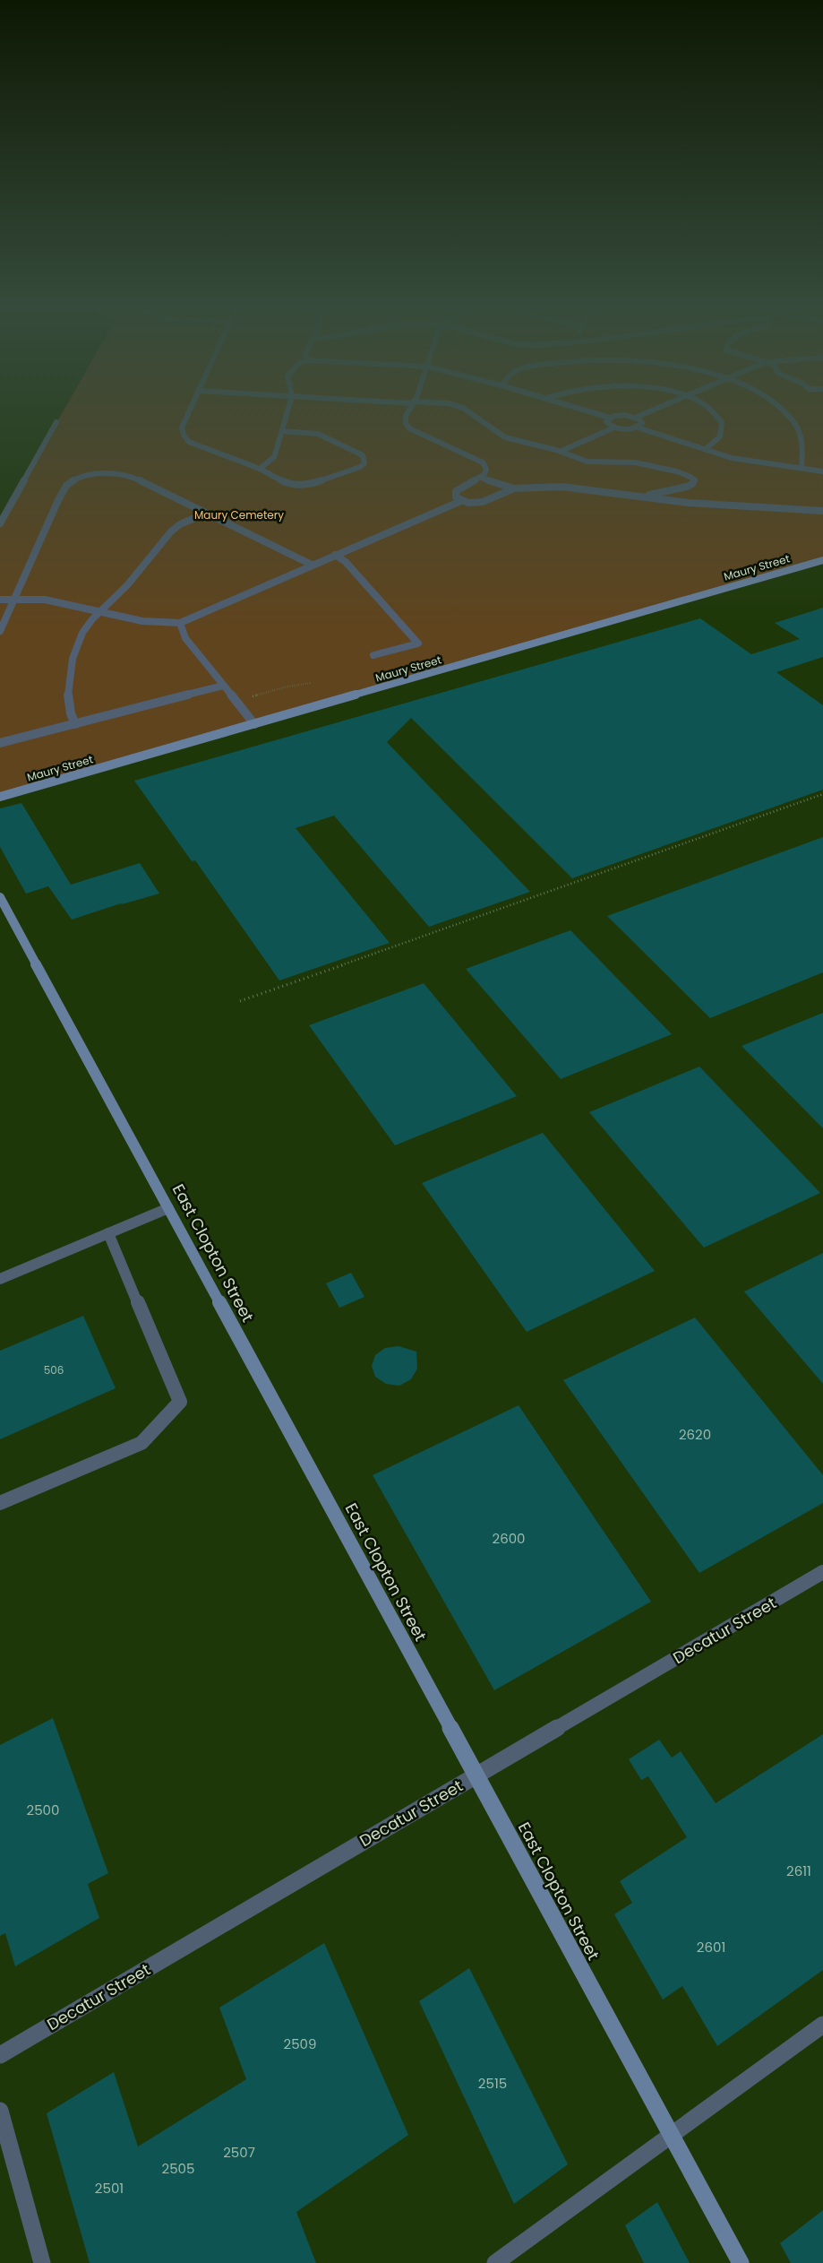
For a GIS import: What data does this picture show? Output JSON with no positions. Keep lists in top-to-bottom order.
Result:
{
  "streets": {
    "street": ["Maury Street", "East Clopton Street", "Decatur Street"]
  },
  "crossings": [
    ["East Clopton Street", "Decatur Street"]
  ],
  "parks": ["Maury Cemetery"],
  "house_numbers": [
    "506",
    "2620",
    "2600",
    "2500",
    "2611",
    "2601",
    "2509",
    "2515",
    "2507",
    "2505",
    "2501"
  ]
}
